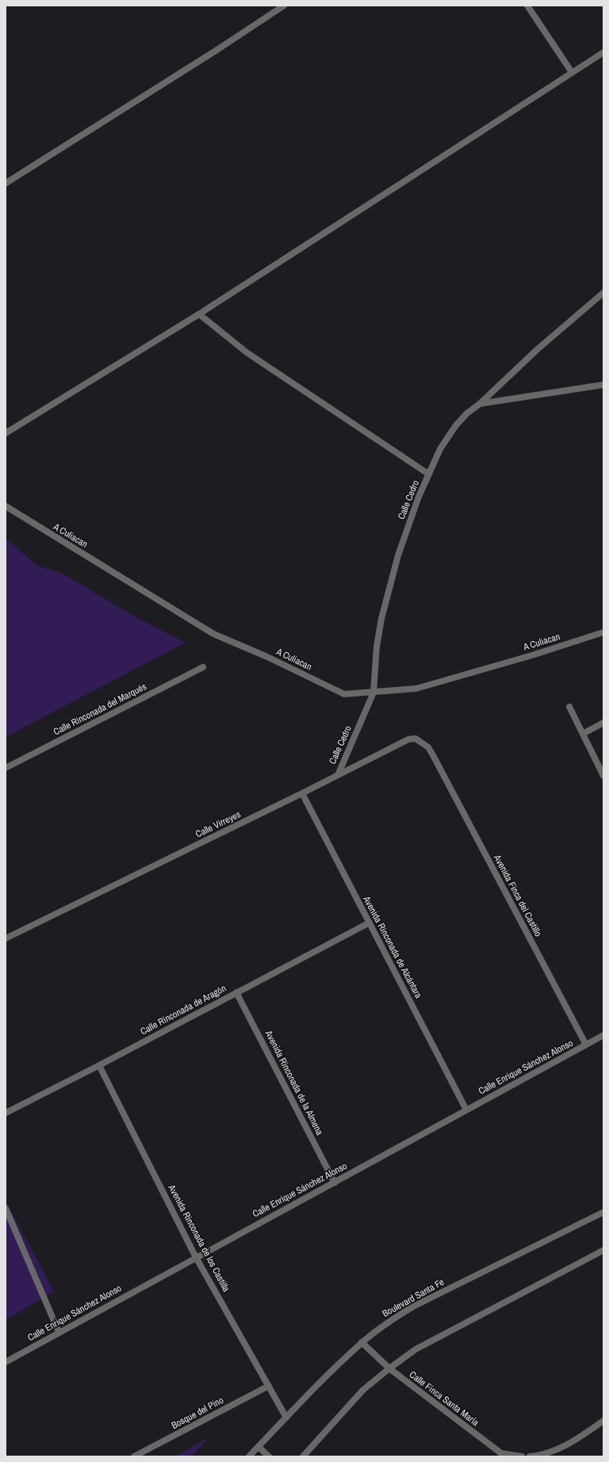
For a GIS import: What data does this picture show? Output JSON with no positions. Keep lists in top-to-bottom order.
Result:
{
  "streets": {
    "street": [
      "Calle Cedro",
      "A Culiacan",
      "Calle Rinconada del Marqués",
      "Calle Virreyes",
      "Avenida Finca del Castillo",
      "Avenida Rinconada de Alcántara",
      "Calle Rinconada de Aragón",
      "Calle Enrique Sánchez Alonso",
      "Avenida Rinconada de la Almena",
      "Avenida Rinconada de los Castilla",
      "Boulevard Santa Fe",
      "Calle Finca Santa María",
      "Bosque del Pino"
    ]
  },
  "crossings": [
    ["Calle Cedro", "A Culiacan"],
    ["Calle Cedro", "Calle Virreyes"],
    ["Calle Virreyes", "Avenida Finca del Castillo"],
    ["Calle Virreyes", "Avenida Rinconada de Alcántara"],
    ["Avenida Finca del Castillo", "Calle Enrique Sánchez Alonso"],
    ["Avenida Rinconada de Alcántara", "Calle Rinconada de Aragón"],
    ["Avenida Rinconada de Alcántara", "Calle Enrique Sánchez Alonso"],
    ["Calle Rinconada de Aragón", "Avenida Rinconada de la Almena"],
    ["Calle Rinconada de Aragón", "Avenida Rinconada de los Castilla"],
    ["Calle Enrique Sánchez Alonso", "Avenida Rinconada de la Almena"],
    ["Calle Enrique Sánchez Alonso", "Avenida Rinconada de los Castilla"],
    ["Avenida Rinconada de los Castilla", "Boulevard Santa Fe"],
    ["Avenida Rinconada de los Castilla", "Bosque del Pino"],
    ["Boulevard Santa Fe", "Calle Finca Santa María"]
  ]
}
